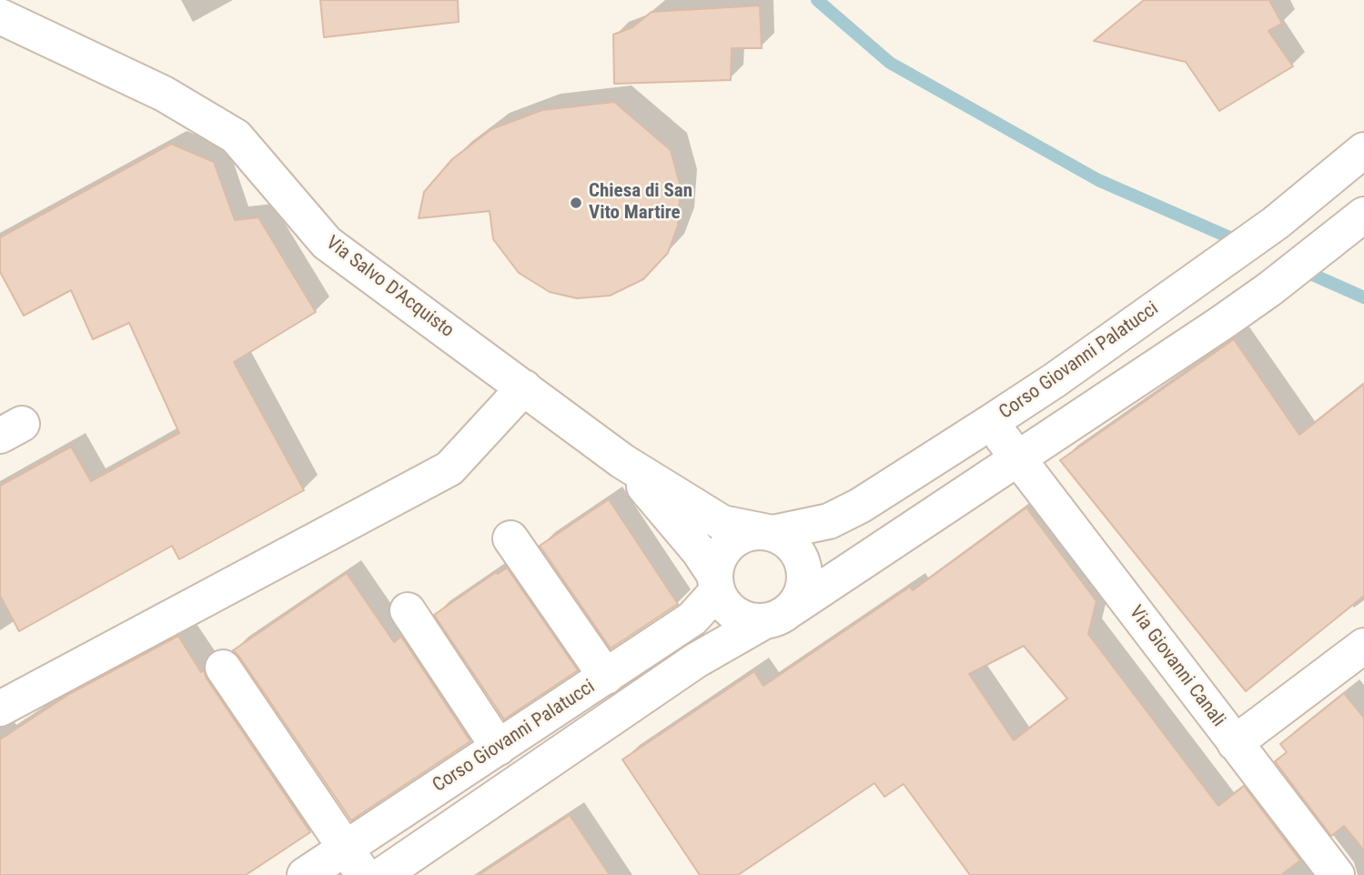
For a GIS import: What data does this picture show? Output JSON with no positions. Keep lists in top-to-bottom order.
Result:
{
  "streets": {
    "street": ["Via Salvo D'Acquisto", "Corso Giovanni Palatucci", "Via Giovanni Canali"]
  },
  "crossings": [
    ["Via Salvo D'Acquisto", "Corso Giovanni Palatucci"],
    ["Corso Giovanni Palatucci", "Via Giovanni Canali"]
  ],
  "places": ["Chiesa di San Vito Martire"]
}
